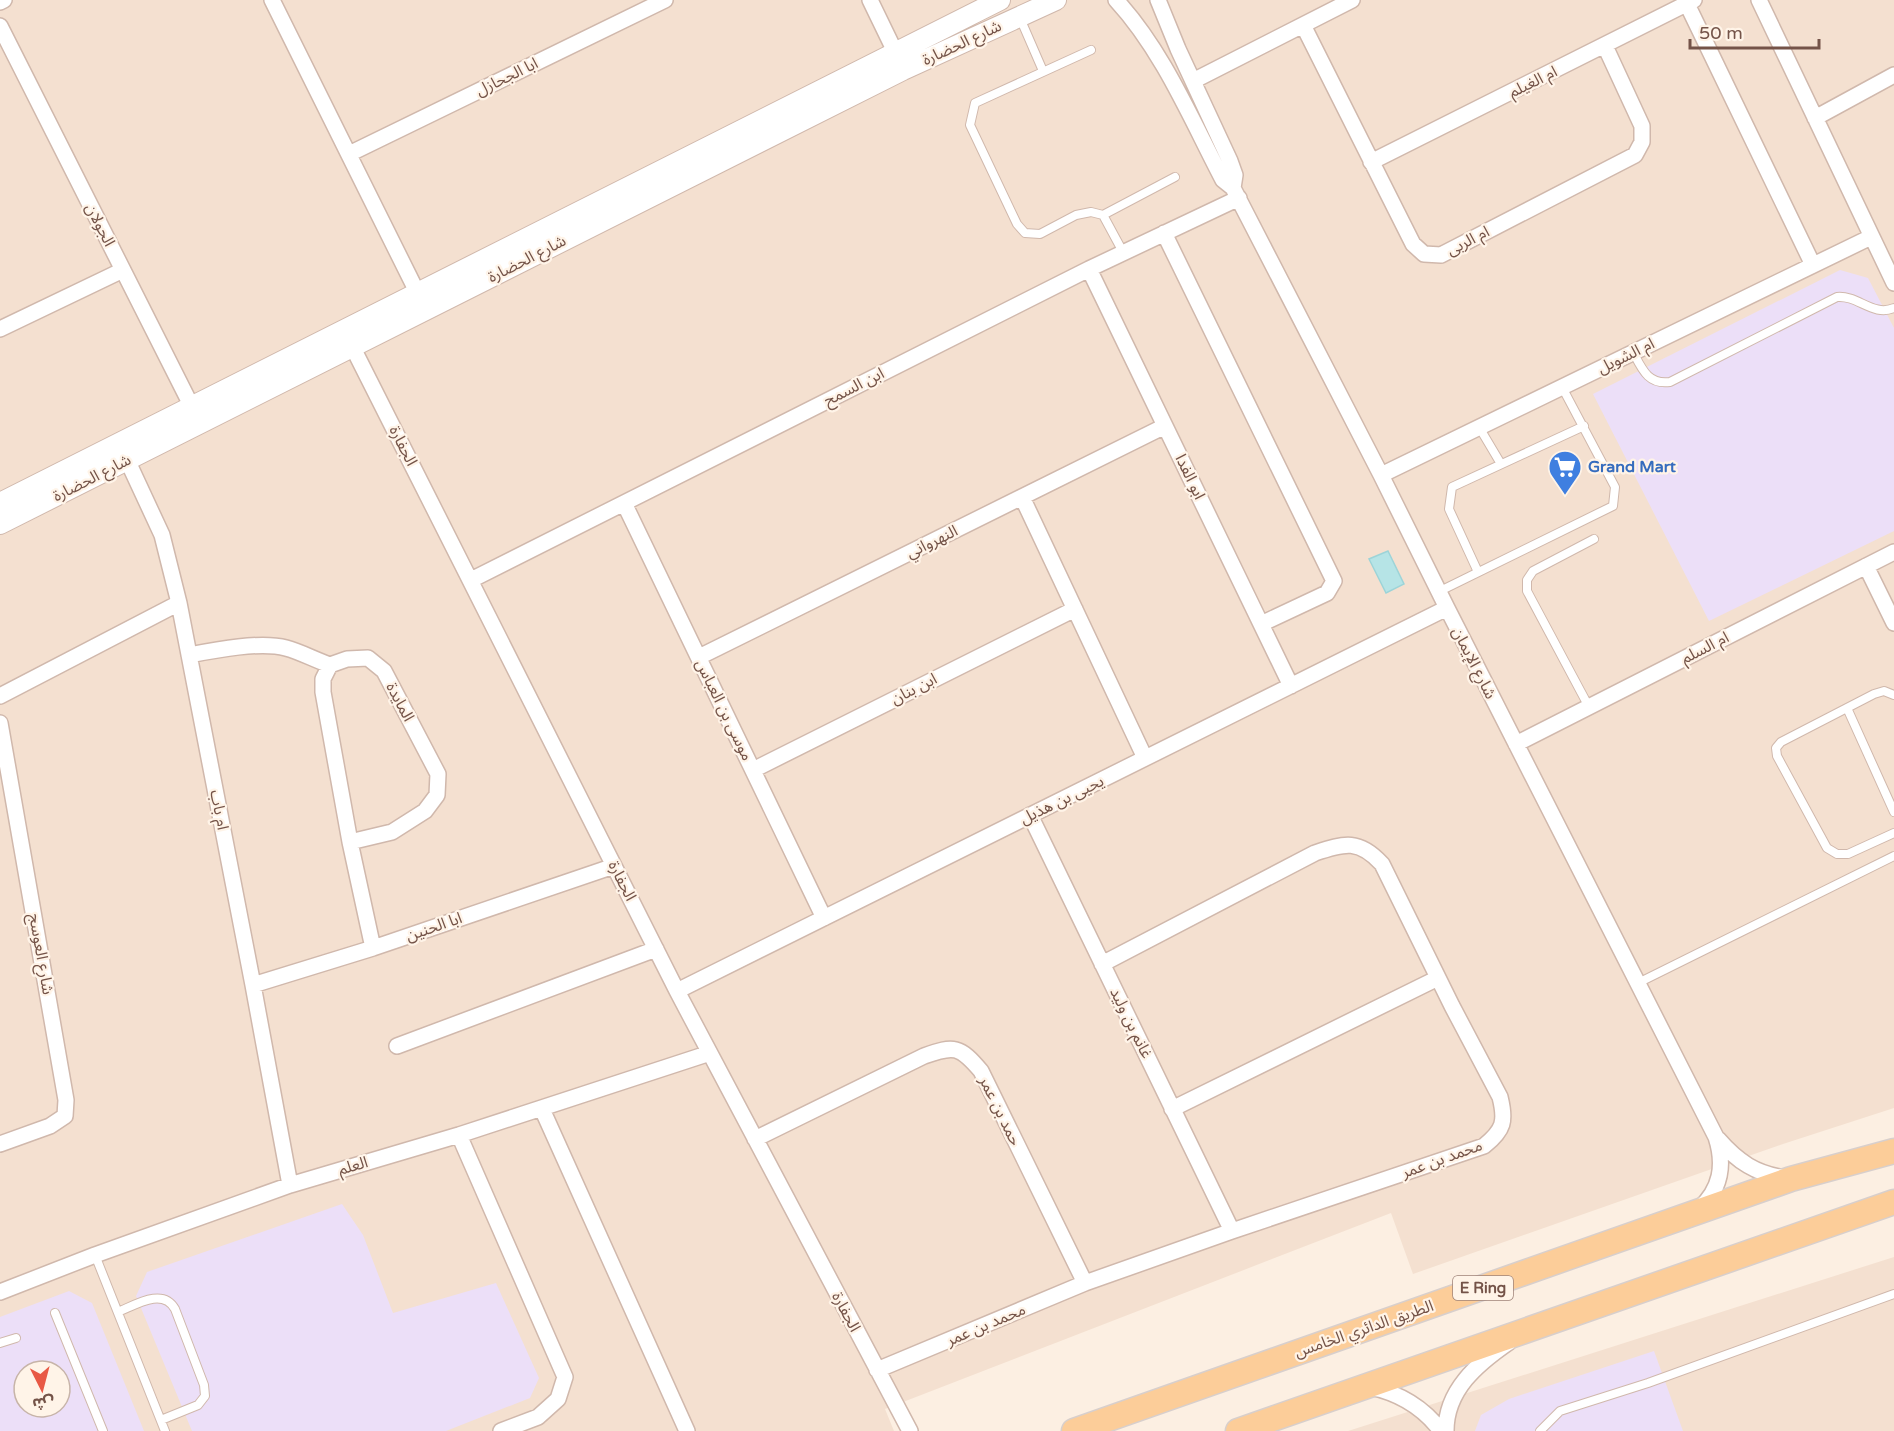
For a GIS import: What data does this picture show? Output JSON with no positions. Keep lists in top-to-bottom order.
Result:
{
  "streets": {
    "main road": ["E Ring", "الطريق الدائري الخامس"],
    "street": [
      "شارع الحضارة",
      "ابا الجحازل",
      "ام الغيلم",
      "الجولان",
      "ام الربى",
      "ام الشويل",
      "ابن السمح",
      "الجفارة",
      "ابو الفدا",
      "النهرواني",
      "ام السلم",
      "شارع الإيمان",
      "ابن بنان",
      "المايدة",
      "موسى بن العباس",
      "يحيى بن هذيل",
      "ام باب",
      "ابا الحنين",
      "شارع العوسج",
      "غانم بن وليد",
      "حمد بن عمر",
      "محمد بن عمر",
      "العلم"
    ]
  },
  "crossings": [
    ["شارع الحضارة", "الجولان"],
    ["شارع الحضارة", "الجفارة"],
    ["شارع الحضارة", "ام باب"],
    ["ام الغيلم", "ام الربى"],
    ["ام الشويل", "شارع الإيمان"],
    ["ابن السمح", "الجفارة"],
    ["ابن السمح", "ابو الفدا"],
    ["ابن السمح", "شارع الإيمان"],
    ["ابن السمح", "موسى بن العباس"],
    ["الجفارة", "يحيى بن هذيل"],
    ["الجفارة", "ابا الحنين"],
    ["الجفارة", "حمد بن عمر"],
    ["الجفارة", "محمد بن عمر"],
    ["الجفارة", "العلم"],
    ["ابو الفدا", "النهرواني"],
    ["ابو الفدا", "يحيى بن هذيل"],
    ["النهرواني", "موسى بن العباس"],
    ["ام السلم", "شارع الإيمان"],
    ["شارع الإيمان", "يحيى بن هذيل"],
    ["شارع الإيمان", "الطريق الدائري الخامس"],
    ["ابن بنان", "موسى بن العباس"],
    ["موسى بن العباس", "يحيى بن هذيل"],
    ["يحيى بن هذيل", "غانم بن وليد"],
    ["ام باب", "ابا الحنين"],
    ["ام باب", "العلم"],
    ["غانم بن وليد", "محمد بن عمر"],
    ["حمد بن عمر", "محمد بن عمر"]
  ],
  "places": {
    "supermarket": ["Grand Mart"]
  },
  "scale_bar": "50 m",
  "north": "bottom"
}
